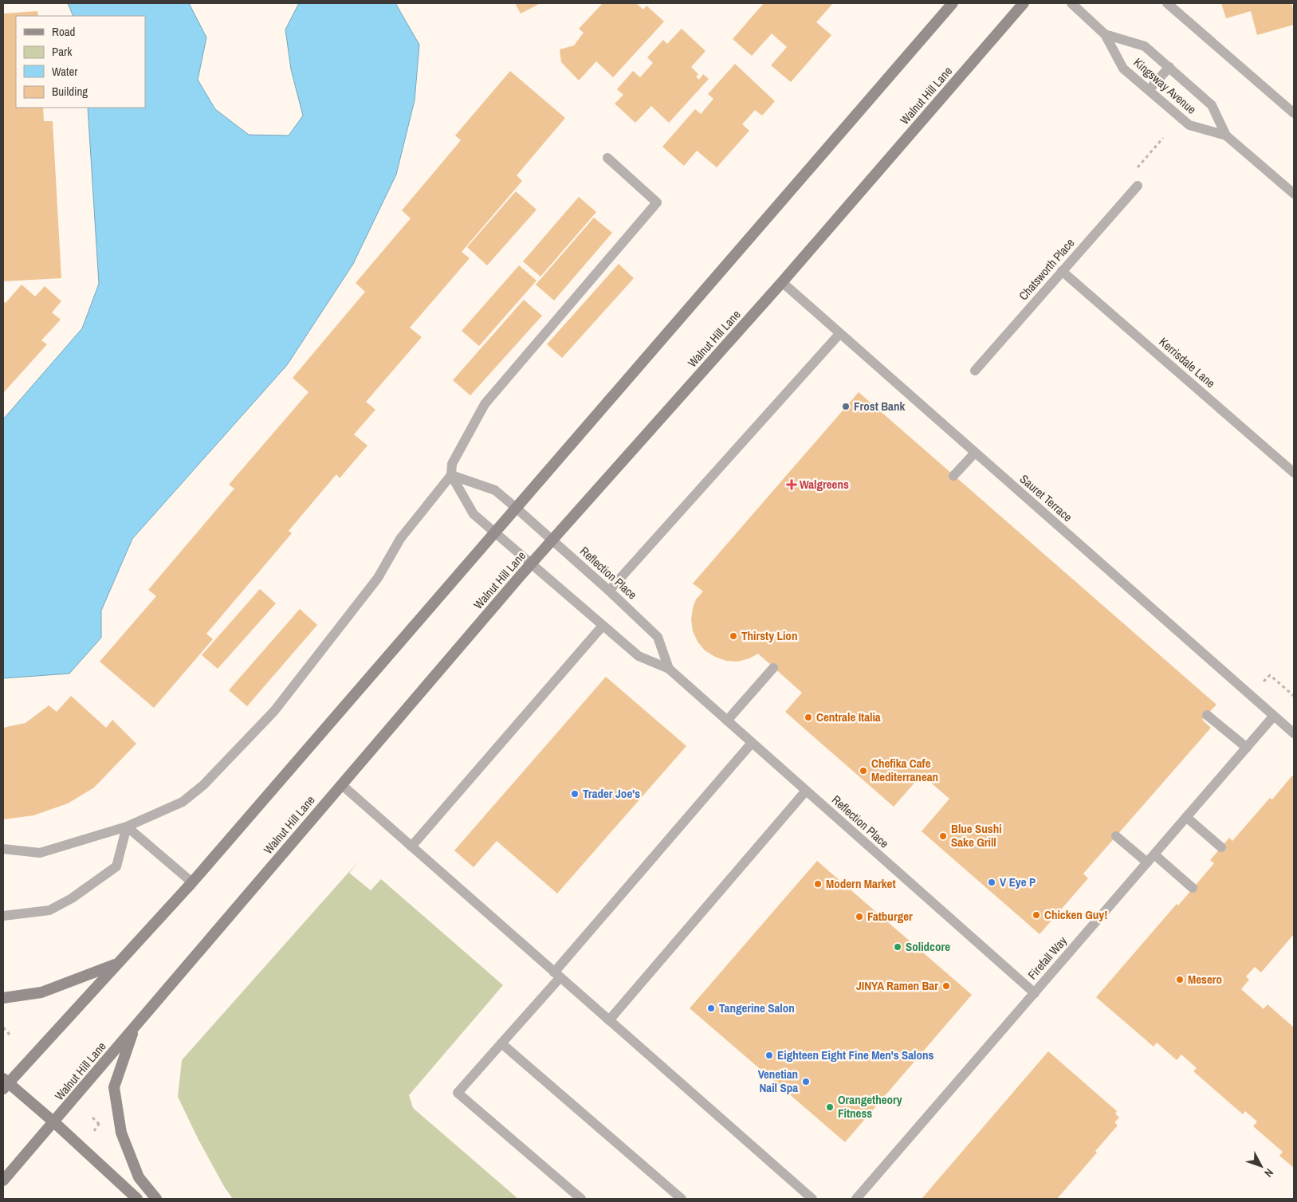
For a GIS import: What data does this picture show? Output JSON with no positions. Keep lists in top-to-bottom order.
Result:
{
  "streets": {
    "main road": ["Walnut Hill Lane"],
    "lane": [
      "Kingsway Avenue",
      "Chatsworth Place",
      "Kerrisdale Lane",
      "Sauret Terrace",
      "Reflection Place",
      "Firefall Way"
    ]
  },
  "crossings": [
    ["Walnut Hill Lane", "Sauret Terrace"],
    ["Walnut Hill Lane", "Reflection Place"],
    ["Chatsworth Place", "Kerrisdale Lane"],
    ["Sauret Terrace", "Firefall Way"],
    ["Reflection Place", "Firefall Way"]
  ],
  "places": {
    "other": [
      "Frost Bank",
      "Thirsty Lion",
      "Centrale Italia",
      "Chefika Cafe Mediterranean",
      "Trader Joe's",
      "Blue Sushi Sake Grill",
      "V Eye P",
      "Modern Market",
      "Chicken Guy!",
      "Fatburger",
      "Solidcore",
      "Mesero",
      "JINYA Ramen Bar",
      "Tangerine Salon",
      "Eighteen Eight Fine Men's Salons",
      "Venetian Nail Spa",
      "Orangetheory Fitness"
    ],
    "health": ["Walgreens"]
  },
  "legend": [
    "Road",
    "Park",
    "Water",
    "Building"
  ],
  "north": "bottom right"
}
